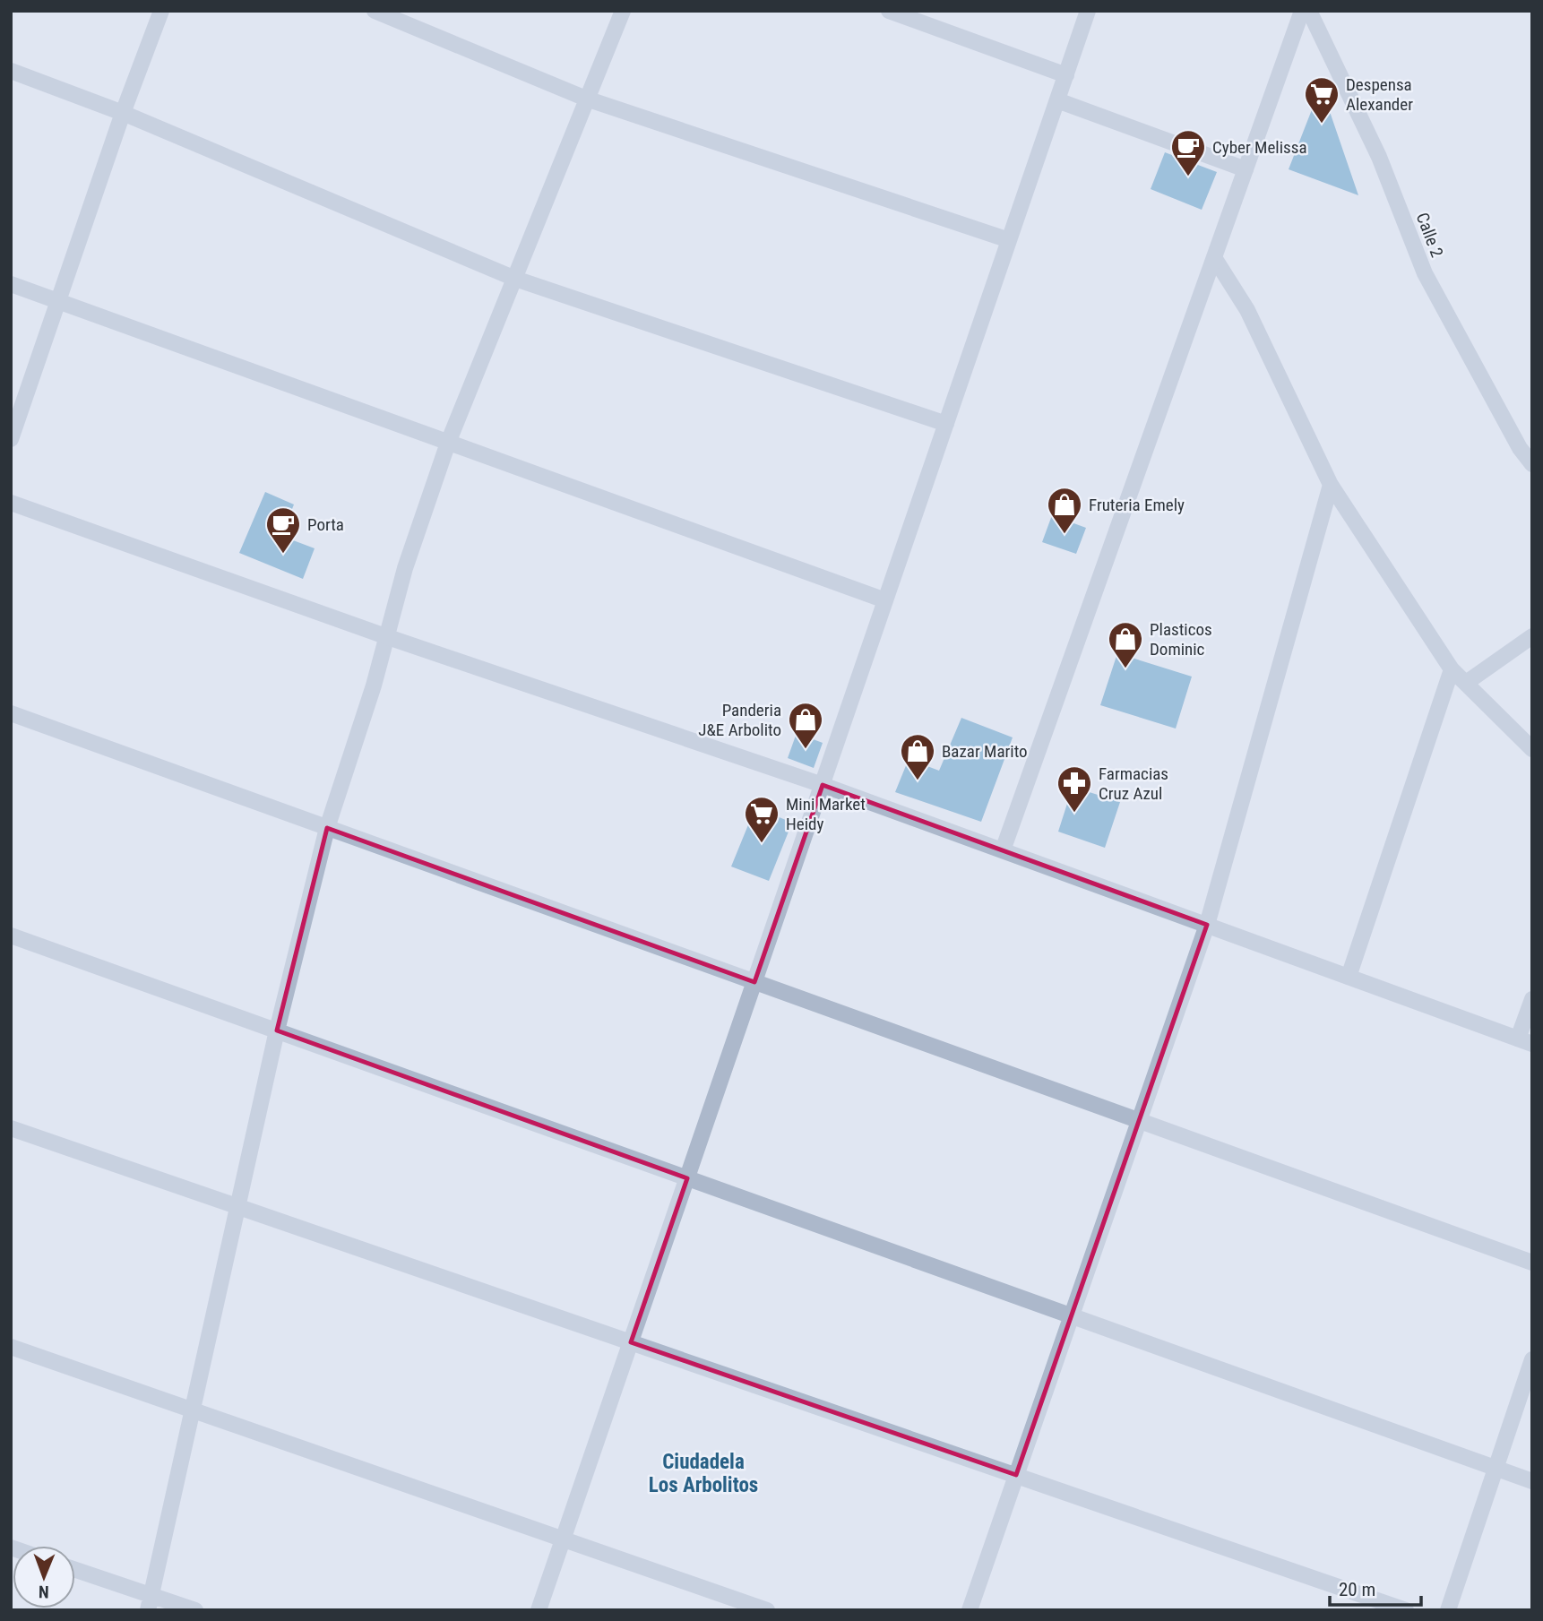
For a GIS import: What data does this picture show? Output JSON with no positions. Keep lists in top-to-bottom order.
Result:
{
  "streets": {
    "street": ["Calle 2"]
  },
  "districts": ["Ciudadela Los Arbolitos"],
  "places": {
    "supermarket": ["Despensa Alexander", "Mini Market Heidy"],
    "cafe": ["Cyber Melissa", "Porta"],
    "shop": [
      "Fruteria Emely",
      "Plasticos Dominic",
      "Panderia J&E Arbolito",
      "Bazar Marito"
    ],
    "pharmacy": ["Farmacias Cruz Azul"]
  },
  "scale_bar": "20 m",
  "north": "bottom"
}
